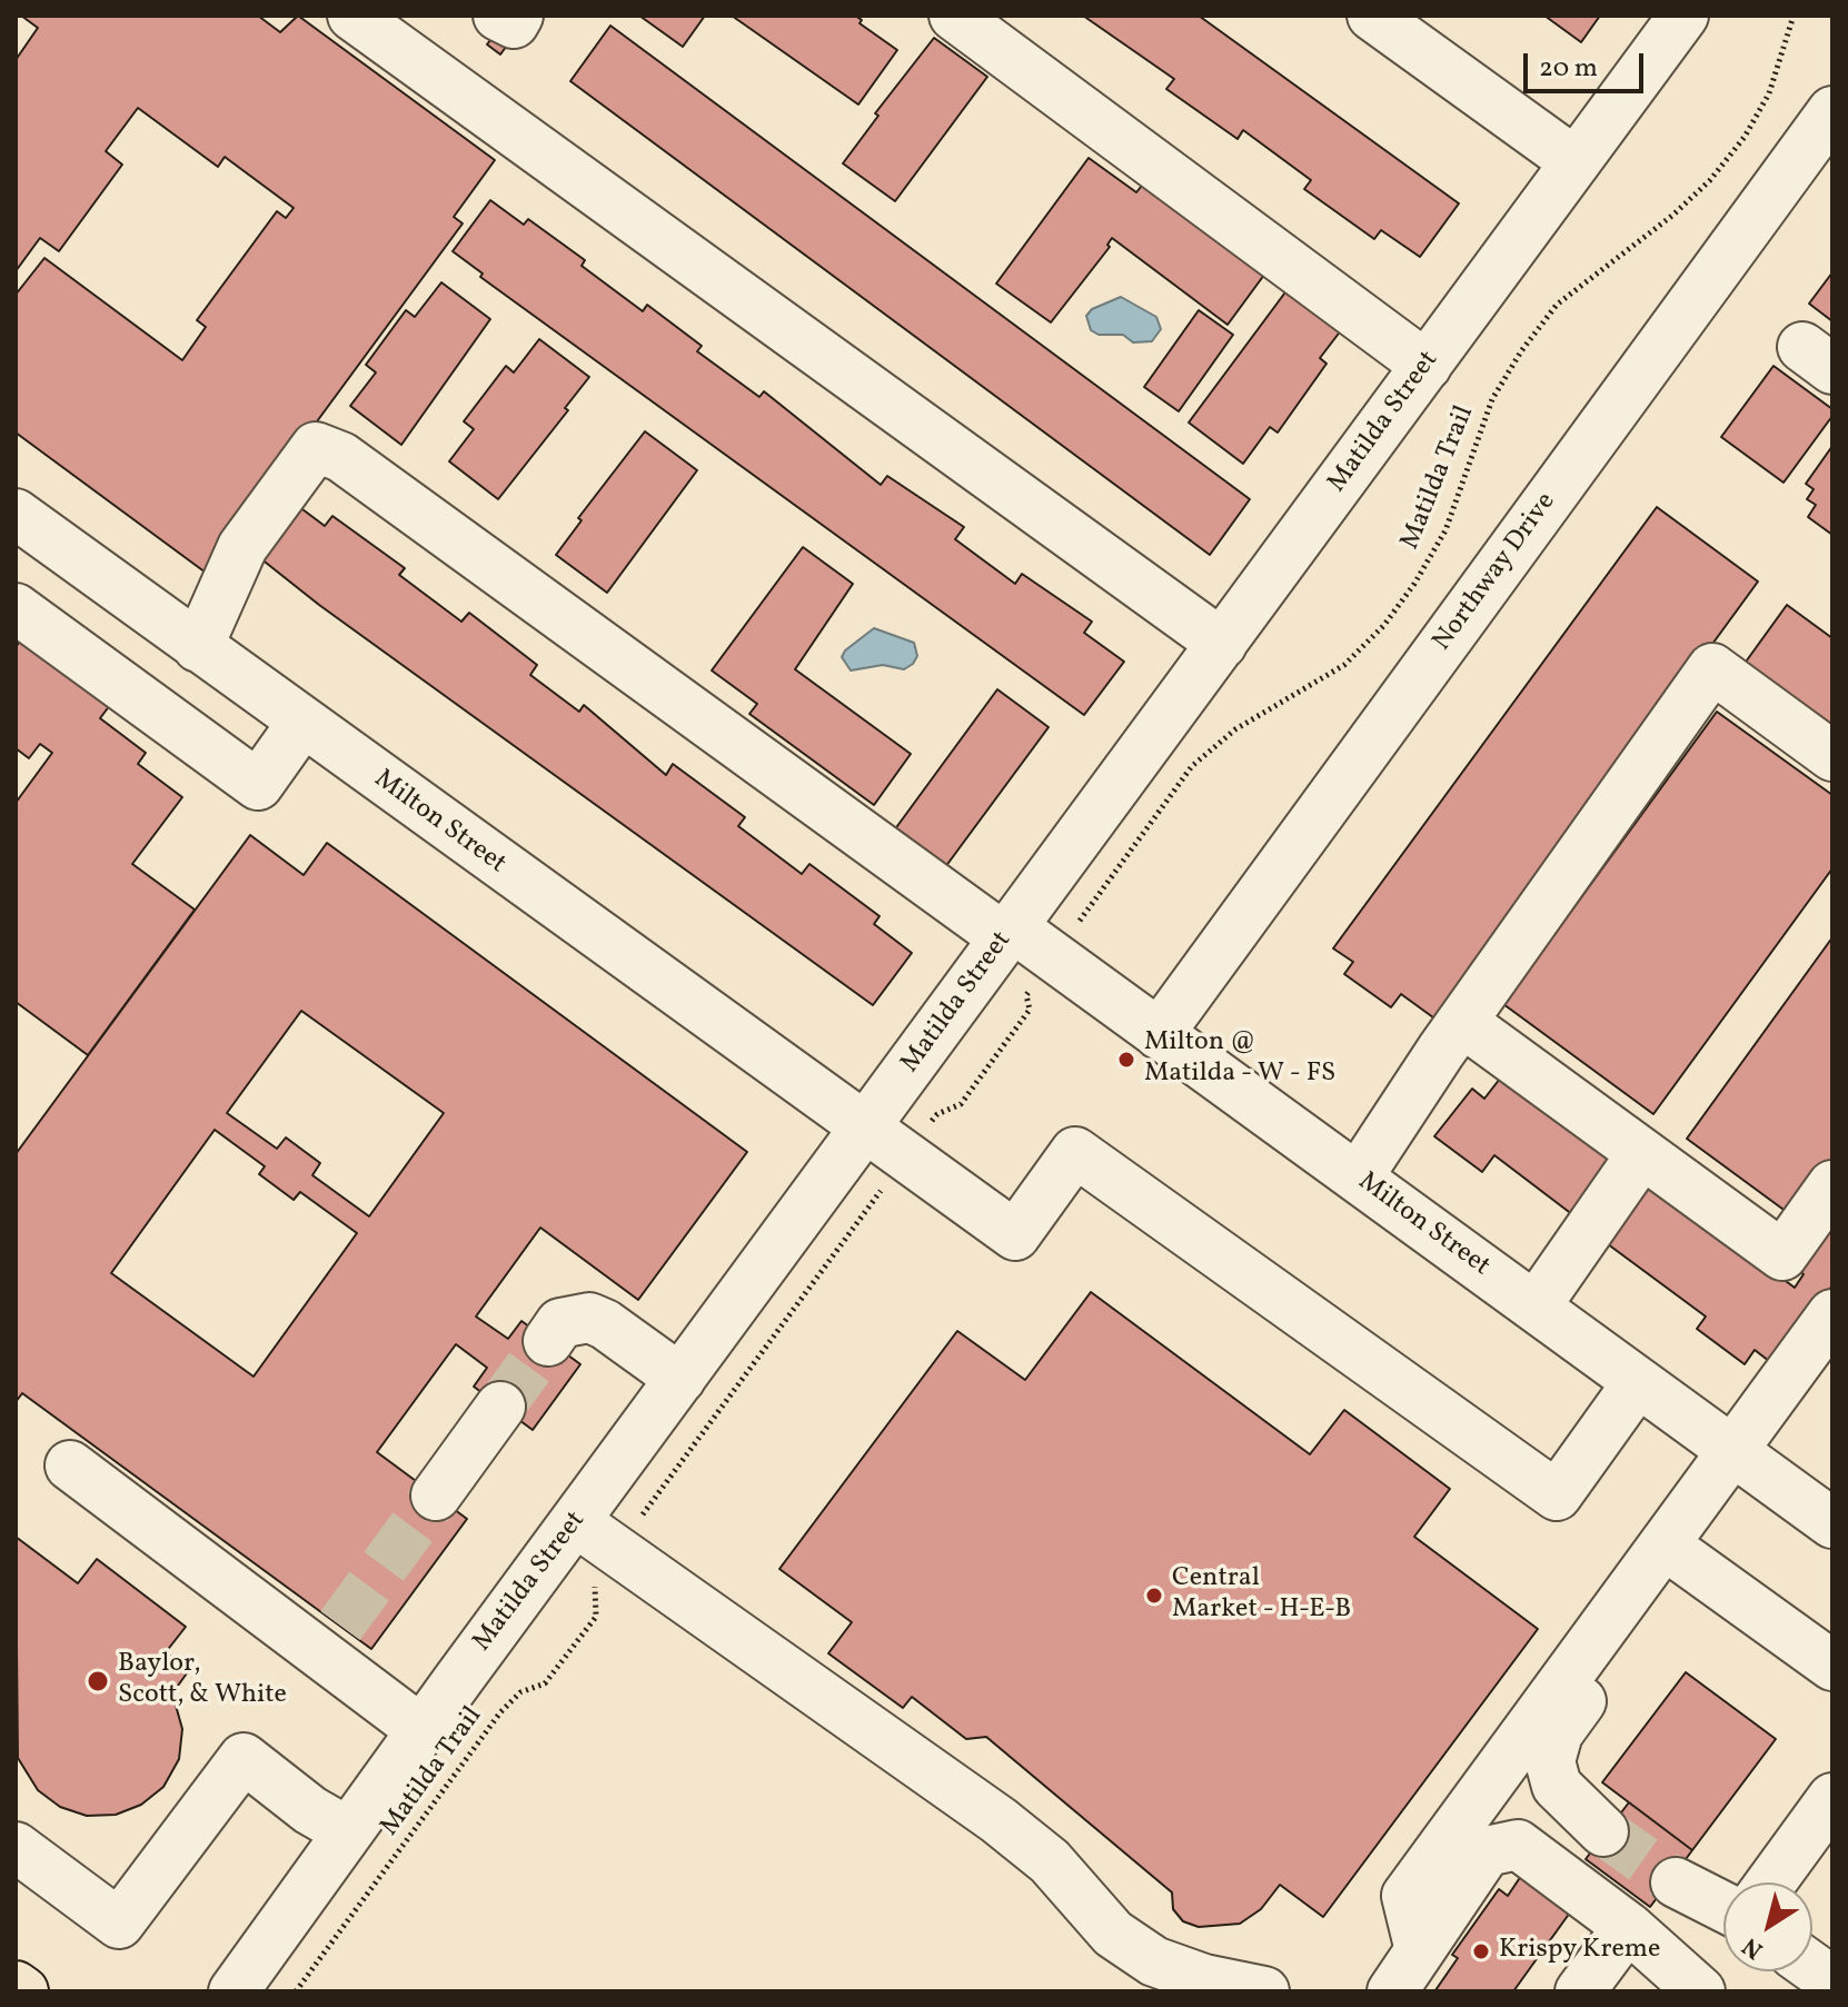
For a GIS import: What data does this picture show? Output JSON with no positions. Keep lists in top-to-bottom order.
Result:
{
  "streets": {
    "street": ["Matilda Street", "Northway Drive", "Milton Street"],
    "path": ["Matilda Trail"]
  },
  "crossings": [
    ["Matilda Street", "Milton Street"],
    ["Northway Drive", "Milton Street"]
  ],
  "places": [
    "Milton @ Matilda - W - FS",
    "Central Market - H-E-B",
    "Baylor, Scott, & White",
    "Krispy Kreme"
  ],
  "scale_bar": "20 m",
  "north": "bottom left"
}
